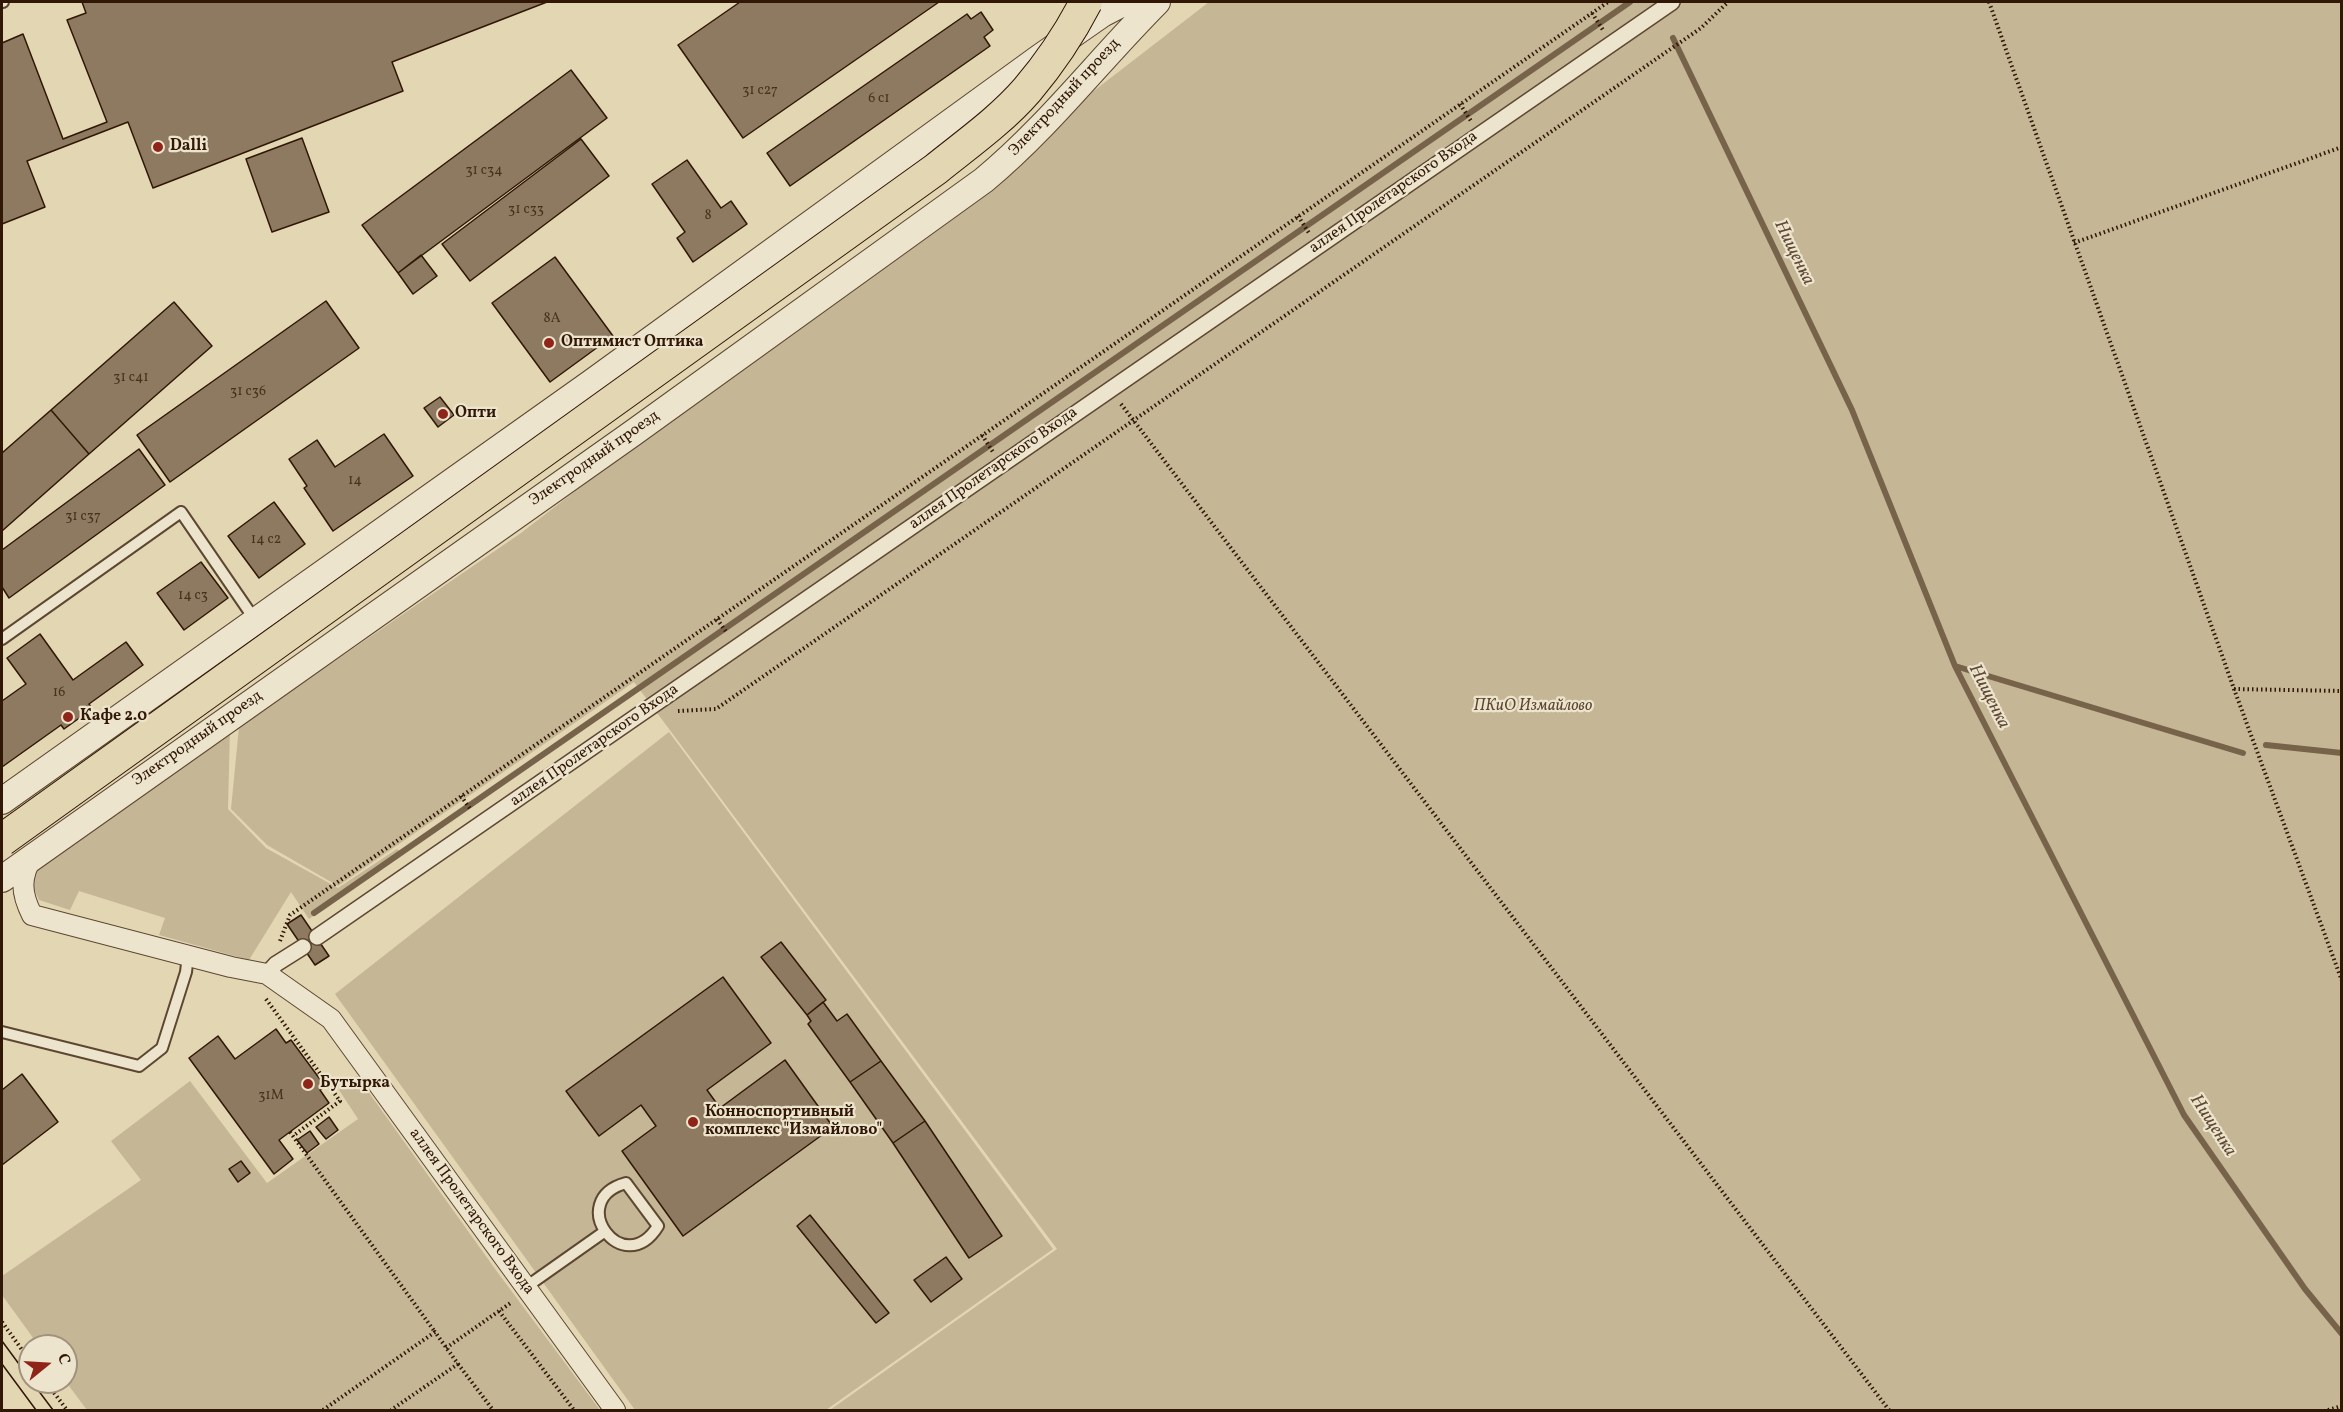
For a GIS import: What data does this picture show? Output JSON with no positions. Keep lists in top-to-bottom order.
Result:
{
  "streets": {
    "street": ["Электродный проезд", "аллея Пролетарского Входа"]
  },
  "crossings": [
    ["Электродный проезд", "аллея Пролетарского Входа"]
  ],
  "water": ["Нищенка"],
  "parks": ["ПКиО Измайлово"],
  "places": [
    "Dalli",
    "Оптимист Оптика",
    "Опти",
    "Кафе 2.0",
    "Бутырка",
    "Конноспортивный комплекс \"Измайлово\""
  ],
  "house_numbers": [
    "31 с27",
    "6 с1",
    "31 с34",
    "31 с33",
    "8",
    "8А",
    "31 с41",
    "31 с36",
    "14",
    "31 с37",
    "14 с2",
    "14 с3",
    "16",
    "31М"
  ],
  "north": "right"
}
